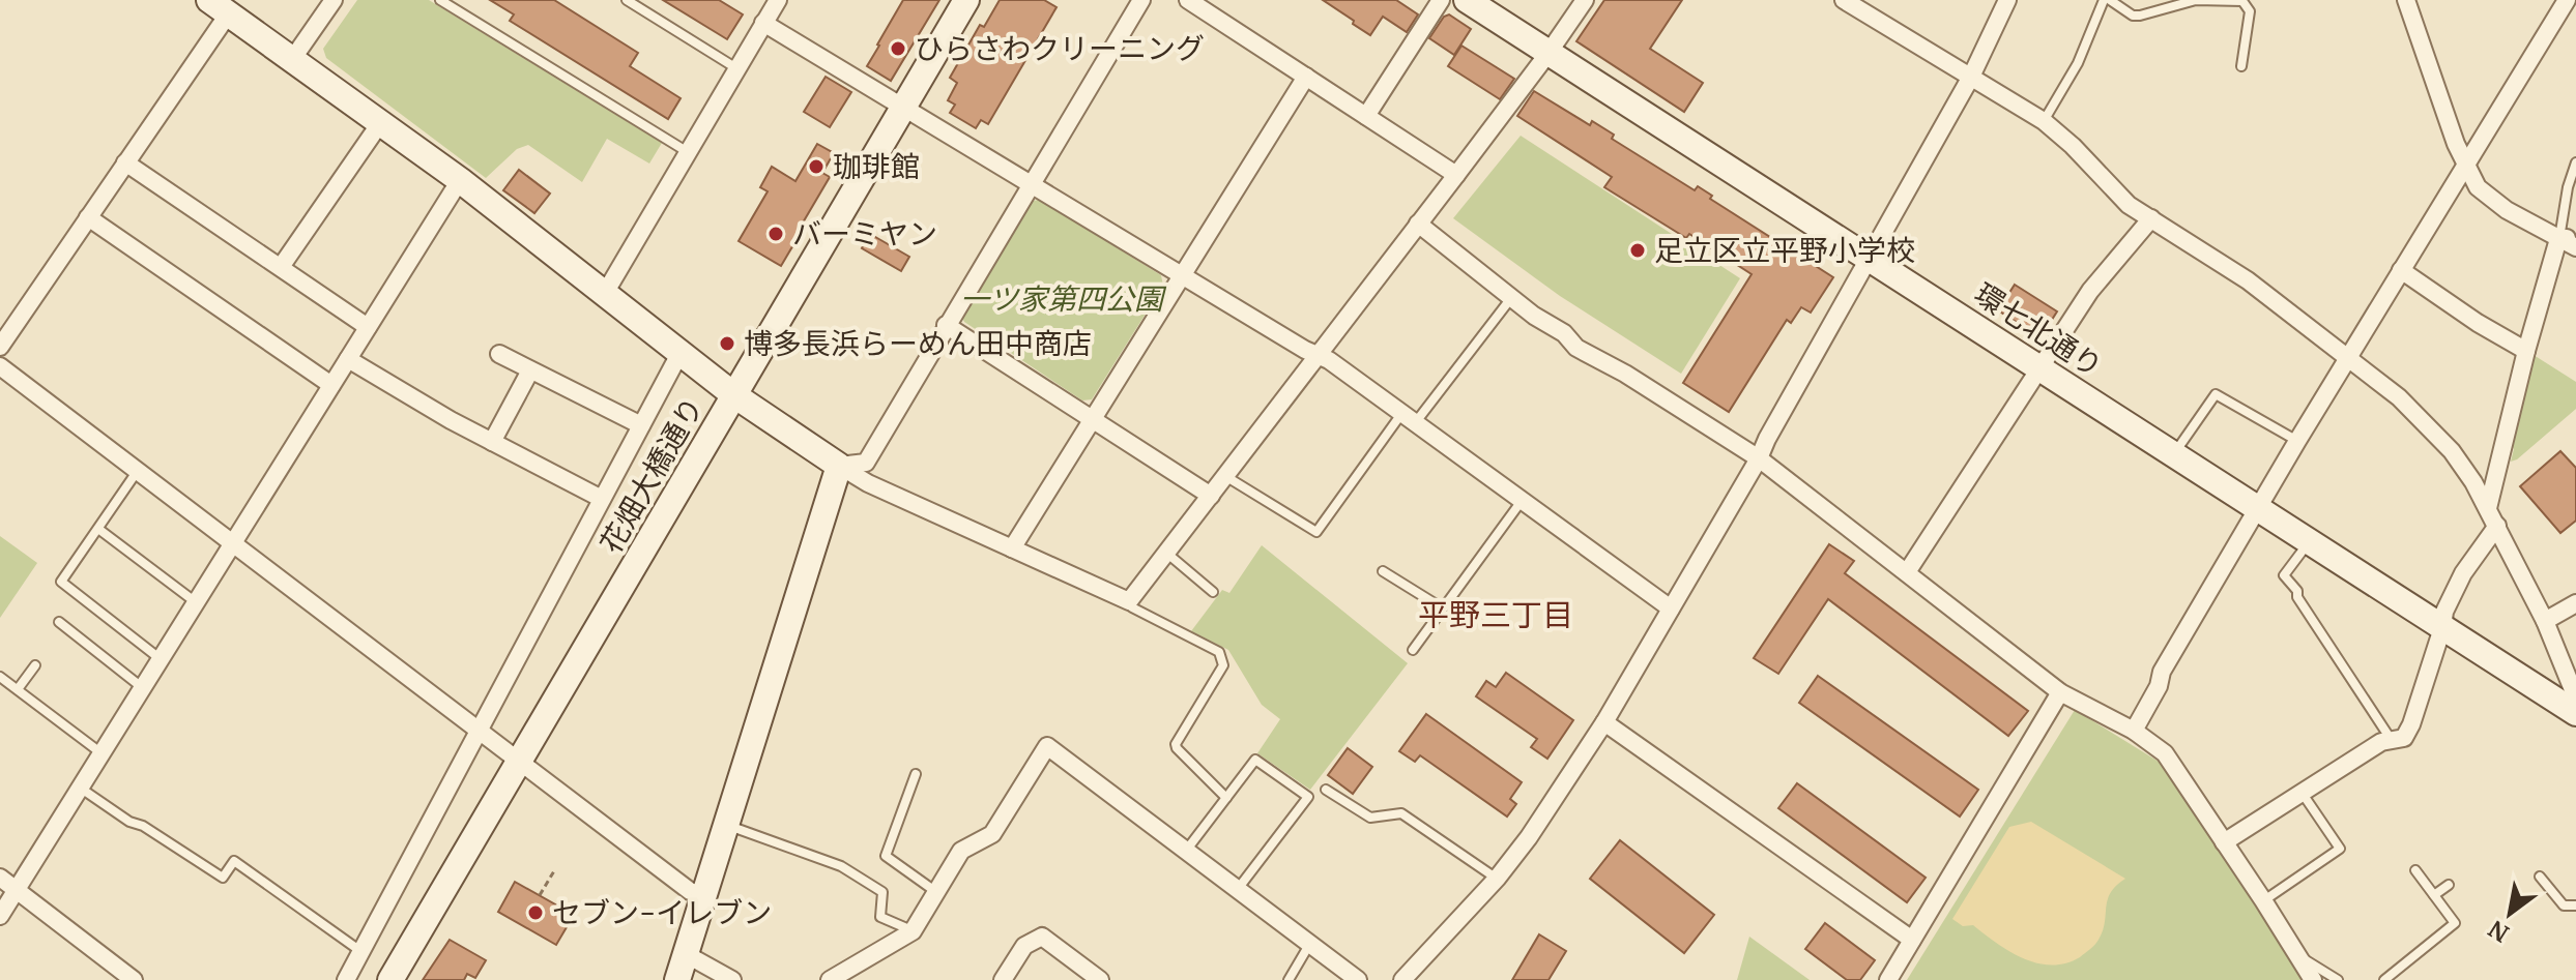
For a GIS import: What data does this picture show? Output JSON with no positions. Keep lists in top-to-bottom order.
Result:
{
  "streets": {
    "street": ["環七北通り", "花畑大橋通り"]
  },
  "districts": ["平野三丁目"],
  "parks": ["一ツ家第四公園"],
  "places": [
    "ひらさわクリーニング",
    "珈琲館",
    "バーミヤン",
    "足立区立平野小学校",
    "博多長浜らーめん田中商店",
    "セブン-イレブン"
  ],
  "north": "bottom left"
}
